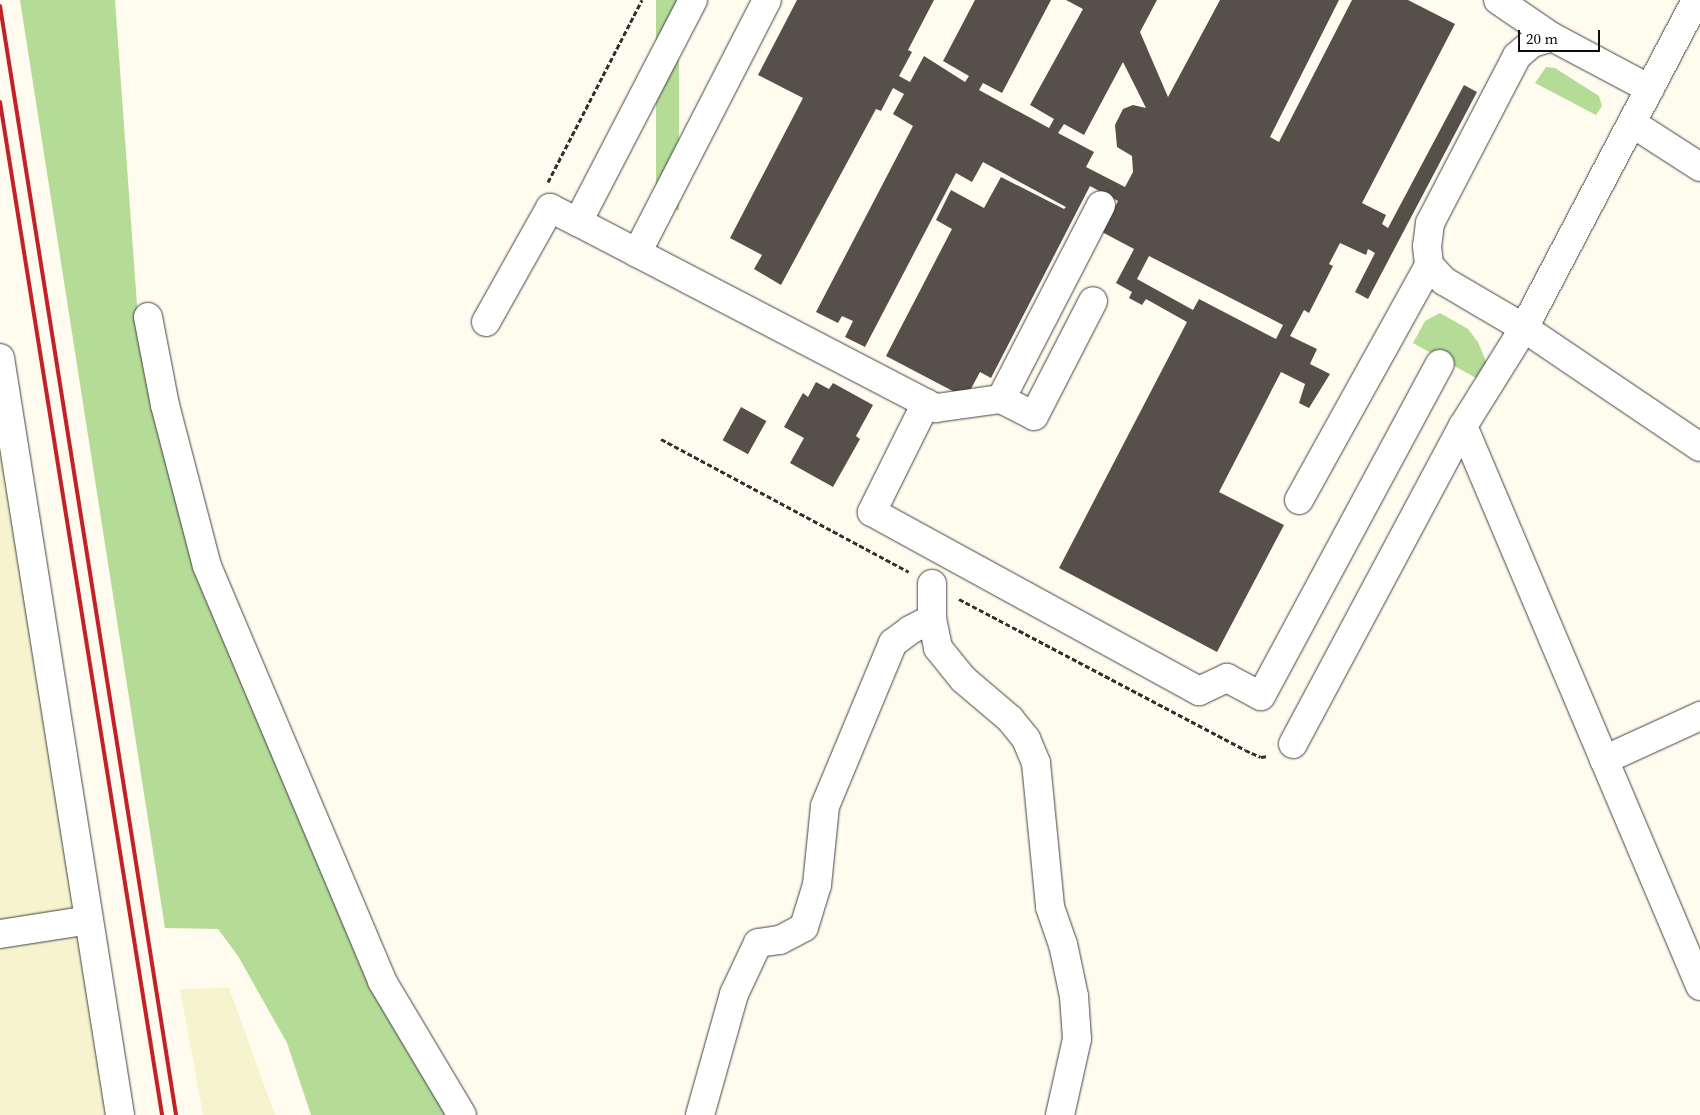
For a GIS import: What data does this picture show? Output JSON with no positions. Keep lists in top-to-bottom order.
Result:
{
  "scale_bar": "20 m"
}
